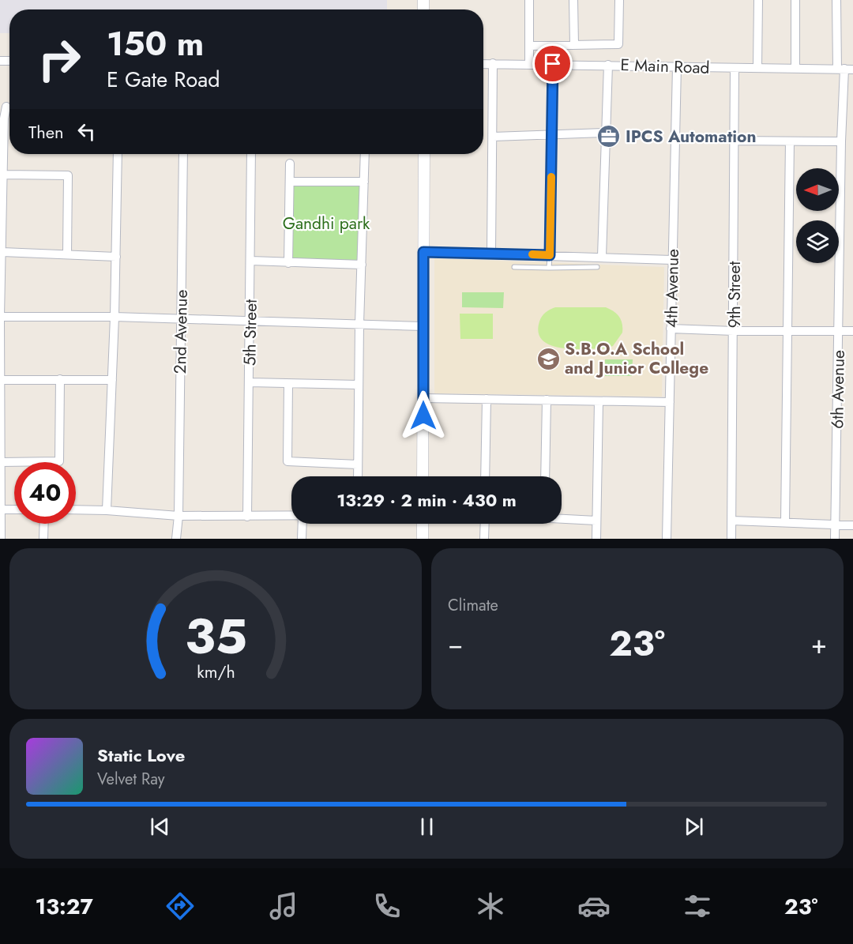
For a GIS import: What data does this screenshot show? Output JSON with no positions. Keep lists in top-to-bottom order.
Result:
{
  "streets": {
    "street": [
      "E Main Road",
      "4th Avenue",
      "9th Street",
      "2nd Avenue",
      "5th Street",
      "6th Avenue"
    ]
  },
  "crossings": [
    ["E Main Road", "4th Avenue"],
    ["E Main Road", "9th Street"],
    ["E Main Road", "6th Avenue"]
  ],
  "parks": ["Gandhi park"],
  "places": {
    "office": ["IPCS Automation"],
    "school or university": ["S.B.O.A School and Junior College"]
  },
  "north": "left",
  "page": {
    "turn": ["150 m", "E Gate Road"],
    "then": "Then",
    "limit": "40",
    "trip": "13:29 · 2 min · 430 m",
    "tile": "Climate",
    "heat": ["−", "23°", "+"],
    "song": ["Static Love", "Velvet Ray"],
    "tabs": ["13:27", "23°"],
    "gauge": ["35", "km/h"]
  }
}
